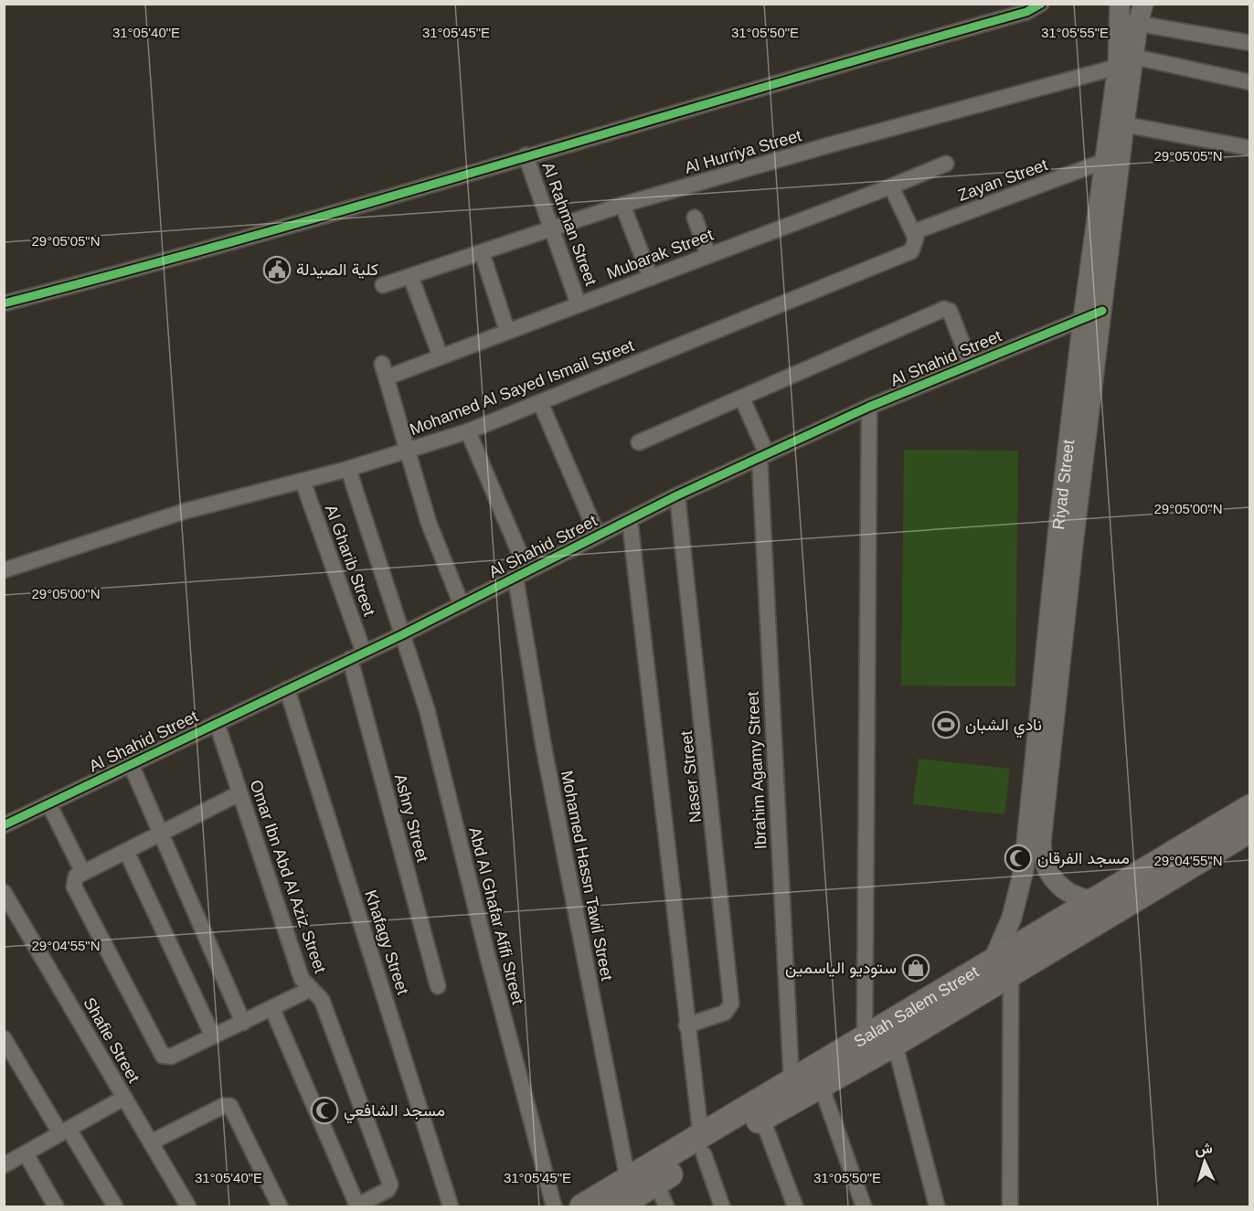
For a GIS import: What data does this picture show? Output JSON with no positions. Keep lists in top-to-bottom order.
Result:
{
  "streets": {
    "main road": ["Salah Salem Street"],
    "street": [
      "Al Hurriya Street",
      "Zayan Street",
      "Al Rahman Street",
      "Mubarak Street",
      "Al Shahid Street",
      "Mohamed Al Sayed Ismail Street",
      "Riyad Street",
      "Al Gharib Street",
      "Ibrahim Agamy Street",
      "Naser Street",
      "Ashry Street",
      "Mohamed Hassn Tawil Street",
      "Omar Ibn Abd Al Aziz Street",
      "Abd Al Ghafar Afifi Street",
      "Khafagy Street",
      "Shafie Street"
    ]
  },
  "crossings": [
    ["Al Hurriya Street", "Al Rahman Street"],
    ["Al Hurriya Street", "Riyad Street"],
    ["Zayan Street", "Mohamed Al Sayed Ismail Street"],
    ["Zayan Street", "Riyad Street"],
    ["Al Rahman Street", "Mubarak Street"],
    ["Mubarak Street", "Mohamed Al Sayed Ismail Street"],
    ["Al Shahid Street", "Riyad Street"],
    ["Al Shahid Street", "Al Gharib Street"],
    ["Al Shahid Street", "Ibrahim Agamy Street"],
    ["Al Shahid Street", "Naser Street"],
    ["Al Shahid Street", "Ashry Street"],
    ["Al Shahid Street", "Mohamed Hassn Tawil Street"],
    ["Al Shahid Street", "Omar Ibn Abd Al Aziz Street"],
    ["Al Shahid Street", "Abd Al Ghafar Afifi Street"],
    ["Al Shahid Street", "Khafagy Street"],
    ["Mohamed Al Sayed Ismail Street", "Al Gharib Street"],
    ["Mohamed Al Sayed Ismail Street", "Mohamed Hassn Tawil Street"],
    ["Mohamed Al Sayed Ismail Street", "Abd Al Ghafar Afifi Street"],
    ["Riyad Street", "Salah Salem Street"],
    ["Al Gharib Street", "Ashry Street"],
    ["Ibrahim Agamy Street", "Salah Salem Street"],
    ["Mohamed Hassn Tawil Street", "Salah Salem Street"]
  ],
  "places": {
    "public building": ["كلية الصيدلة"],
    "sports": ["نادي الشبان"],
    "mosque": ["مسجد الفرقان", "مسجد الشافعي"],
    "shop": ["ستوديو الياسمين"]
  },
  "north": "top",
  "coordinates": [
    "31°05'40\"E",
    "31°05'45\"E",
    "31°05'50\"E",
    "31°05'55\"E",
    "29°05'05\"N",
    "29°05'00\"N",
    "29°04'55\"N"
  ]
}
